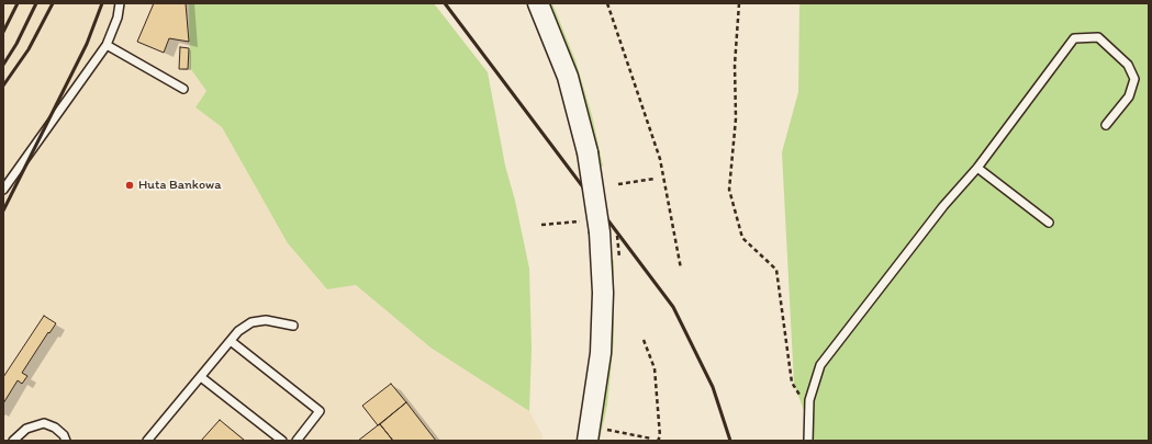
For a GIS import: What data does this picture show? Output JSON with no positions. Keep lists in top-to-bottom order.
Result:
{
  "places": ["Huta Bankowa"]
}
